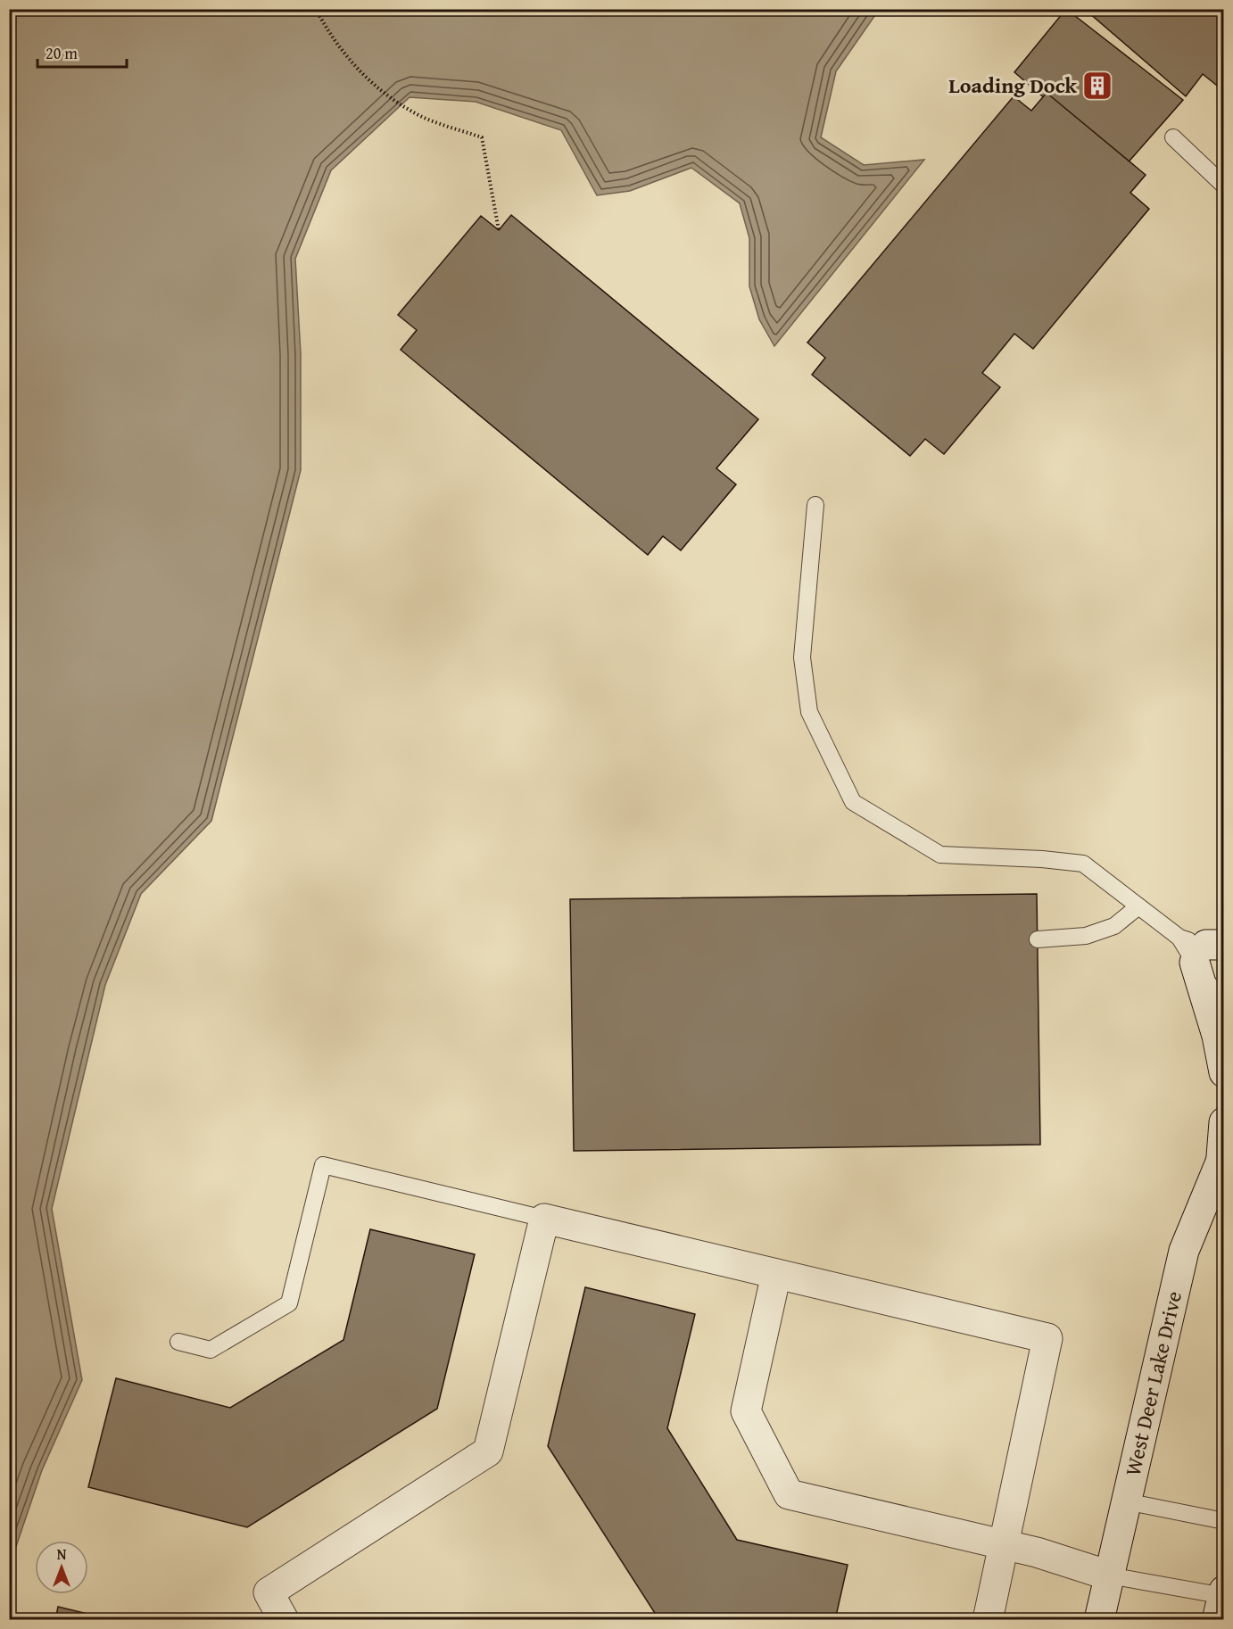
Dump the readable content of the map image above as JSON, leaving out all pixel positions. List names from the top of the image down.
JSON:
{
  "streets": {
    "street": ["West Deer Lake Drive"]
  },
  "places": {
    "building": ["Loading Dock"]
  },
  "scale_bar": "20 m",
  "north": "top"
}
